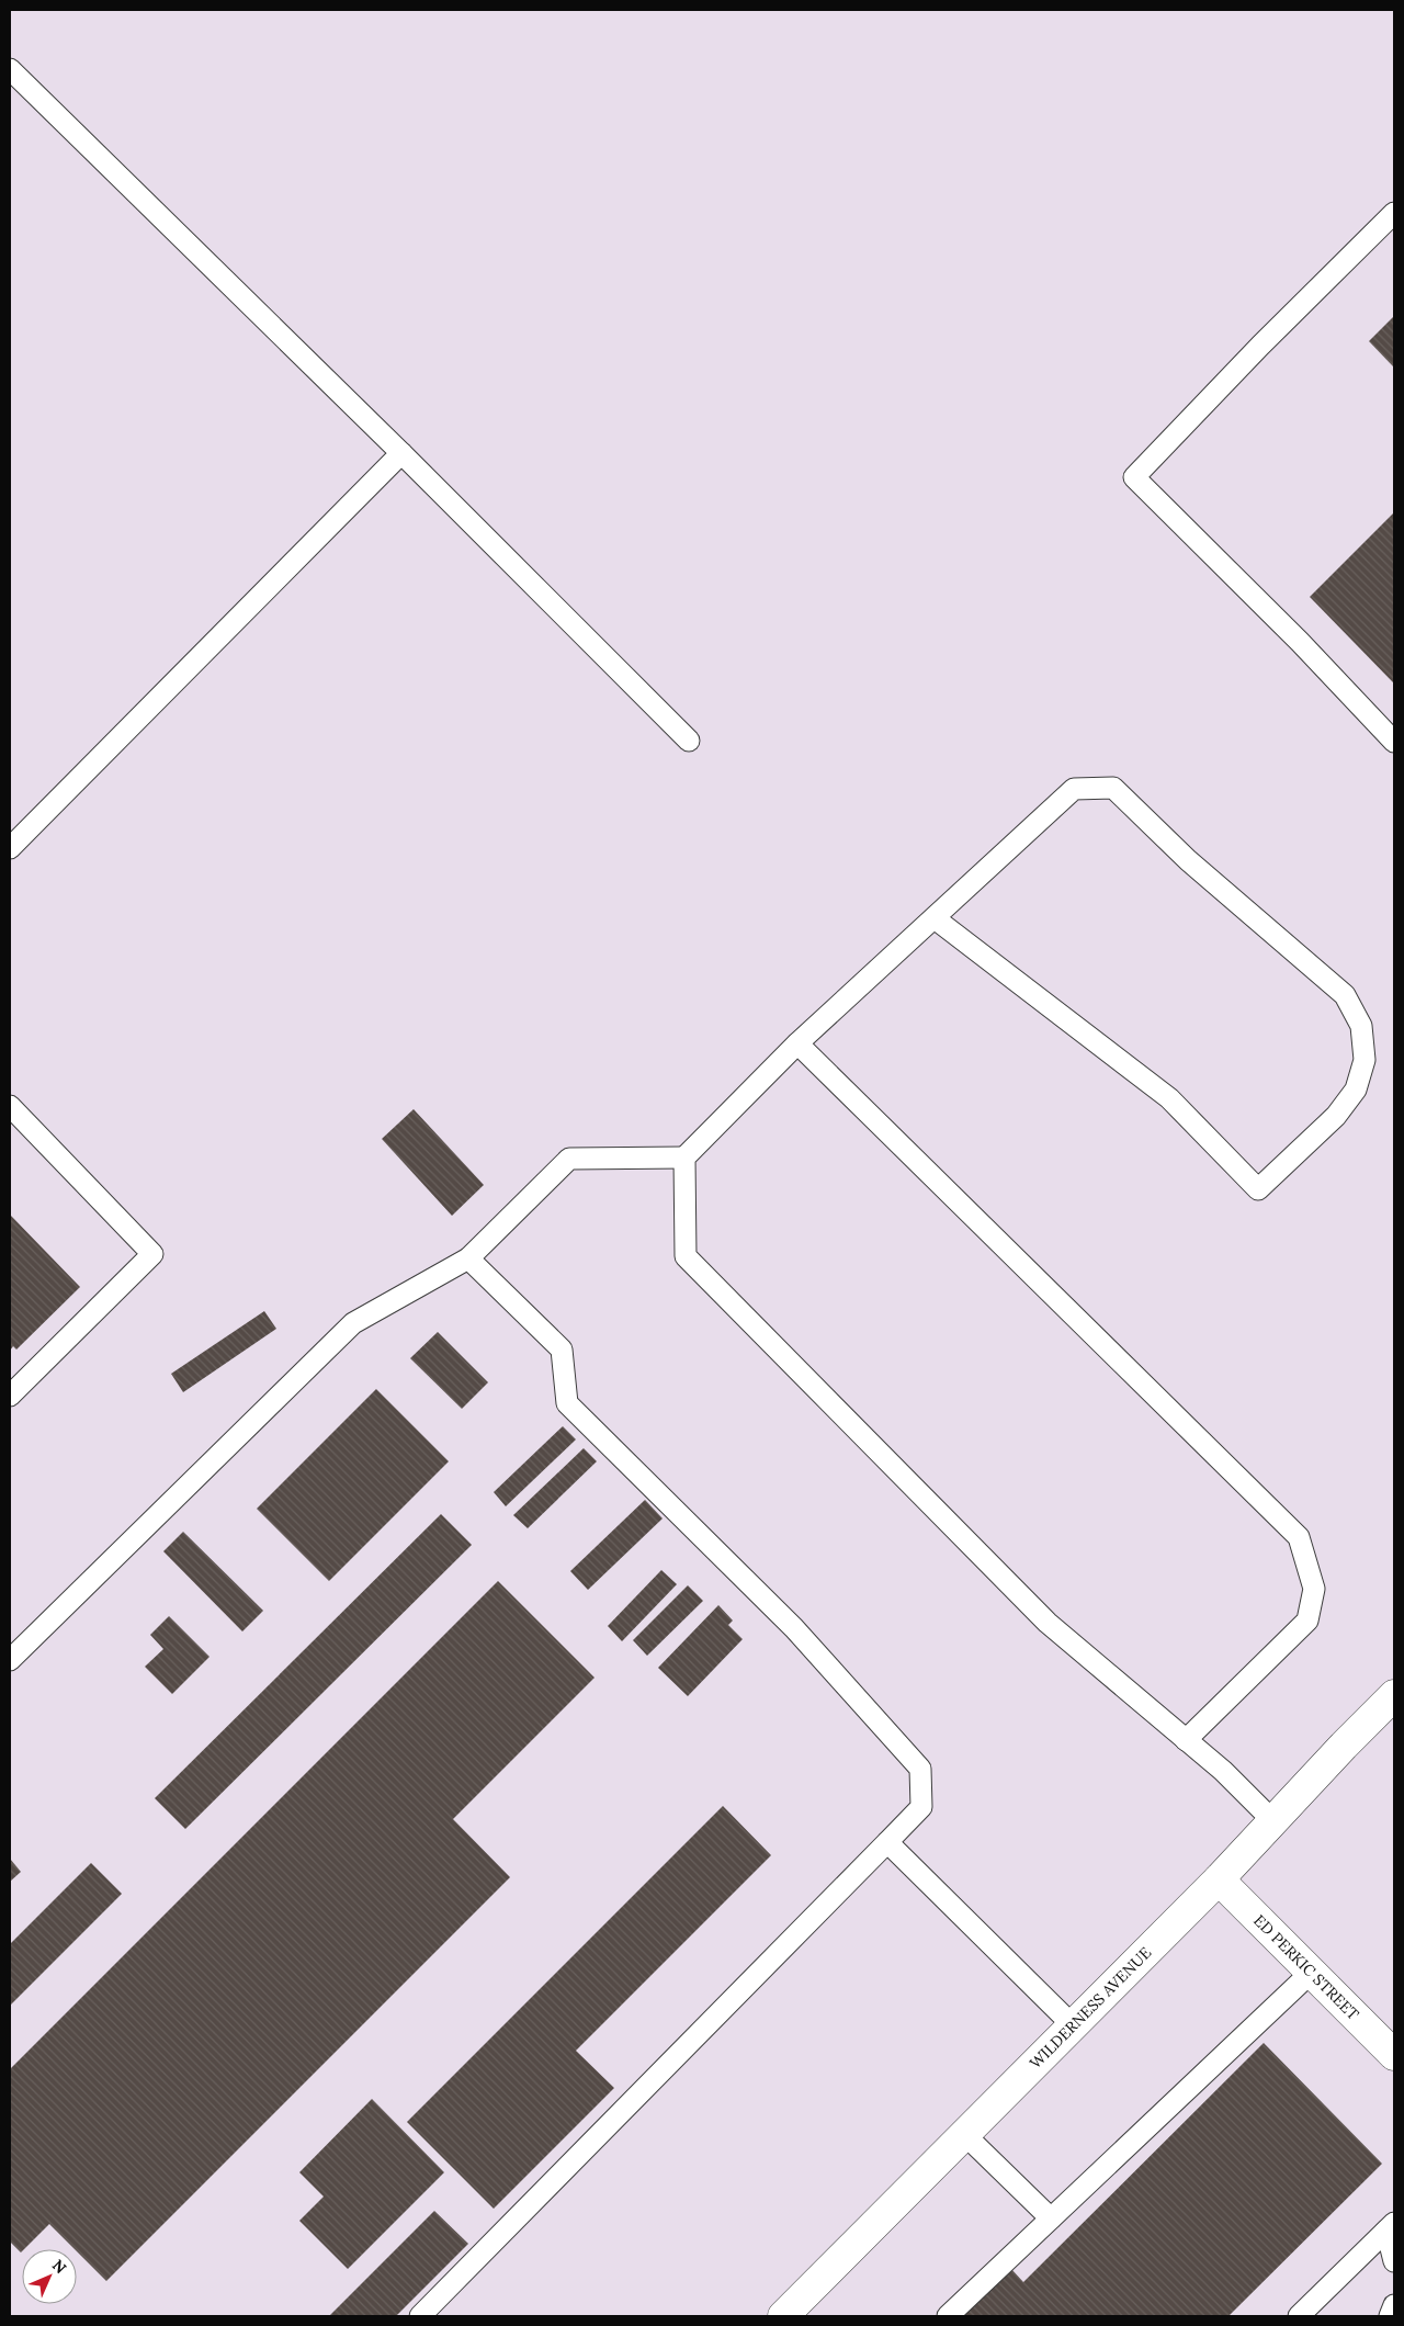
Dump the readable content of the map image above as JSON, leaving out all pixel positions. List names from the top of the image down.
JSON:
{
  "streets": {
    "street": ["ED PERKIC STREET", "WILDERNESS AVENUE"]
  },
  "crossings": [
    ["ED PERKIC STREET", "WILDERNESS AVENUE"]
  ],
  "north": "top right"
}
